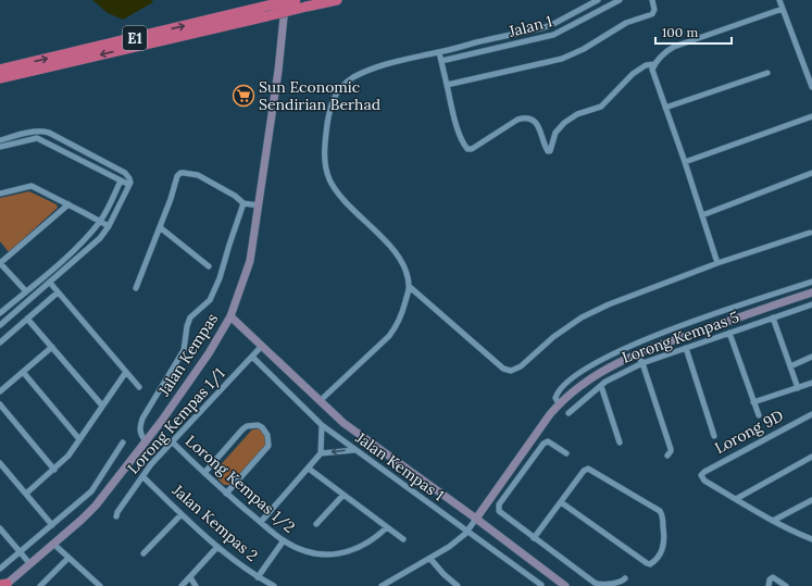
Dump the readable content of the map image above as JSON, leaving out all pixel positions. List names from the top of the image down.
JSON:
{
  "streets": {
    "highway": ["E1"],
    "street": [
      "Jalan 1",
      "Lorong Kempas 5",
      "Jalan Kempas",
      "Lorong Kempas 1/1",
      "Lorong 9D",
      "Jalan Kempas 1",
      "Lorong Kempas 1/2",
      "Jalan Kempas 2"
    ]
  },
  "crossings": [
    ["Lorong Kempas 1/1", "Jalan Kempas 1"],
    ["Lorong Kempas 1/1", "Lorong Kempas 1/2"],
    ["Lorong Kempas 1/1", "Jalan Kempas 2"]
  ],
  "places": {
    "supermarket": ["Sun Economic Sendirian Berhad"]
  },
  "scale_bar": "100 m"
}
